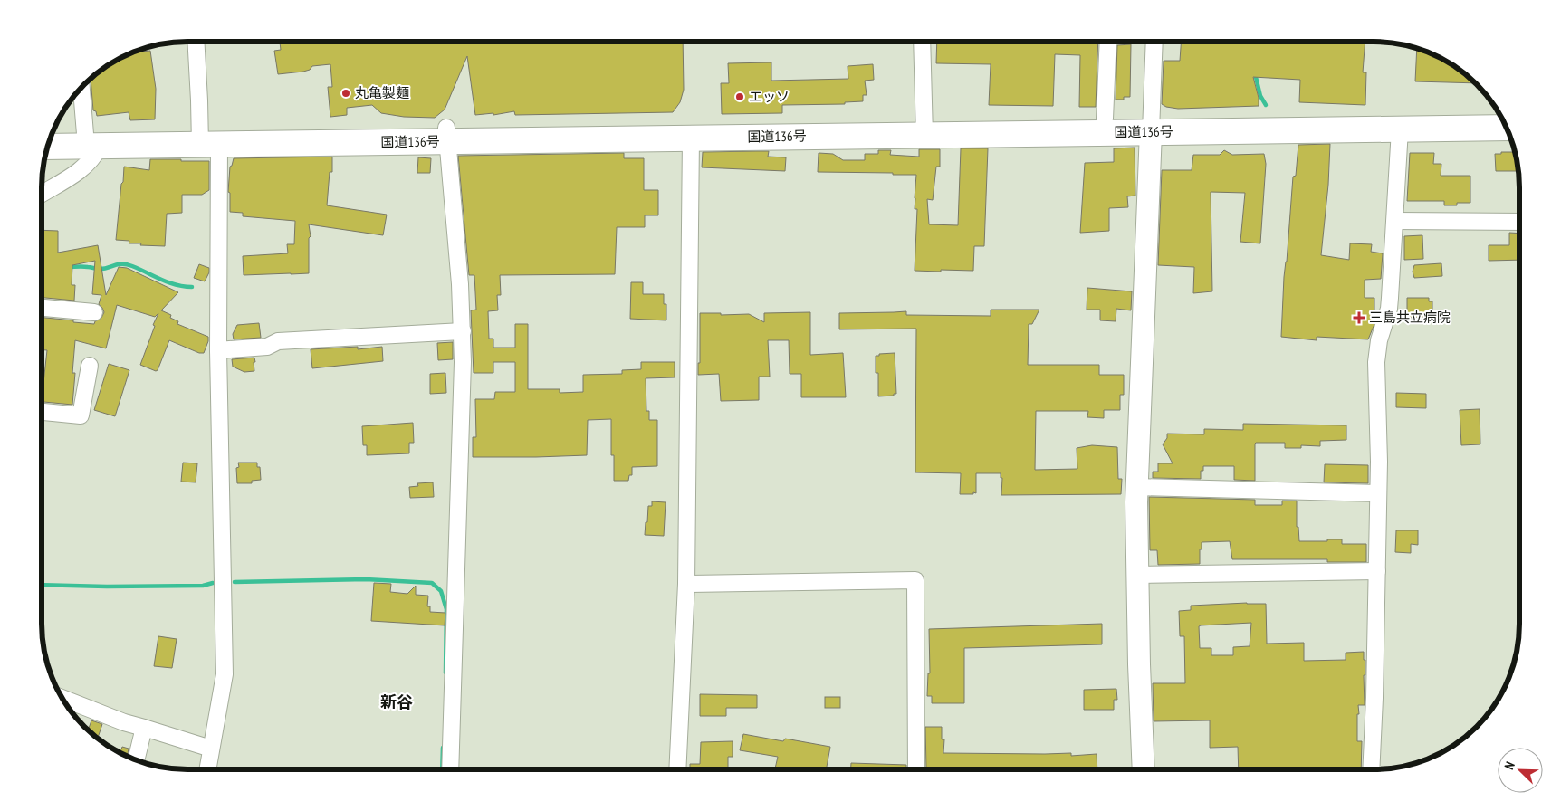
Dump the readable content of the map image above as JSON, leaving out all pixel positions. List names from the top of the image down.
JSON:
{
  "streets": {
    "highway": ["国道136号"]
  },
  "districts": ["新谷"],
  "places": {
    "other": ["丸亀製麺", "エッソ"],
    "health": ["三島共立病院"]
  },
  "north": "top left"
}
